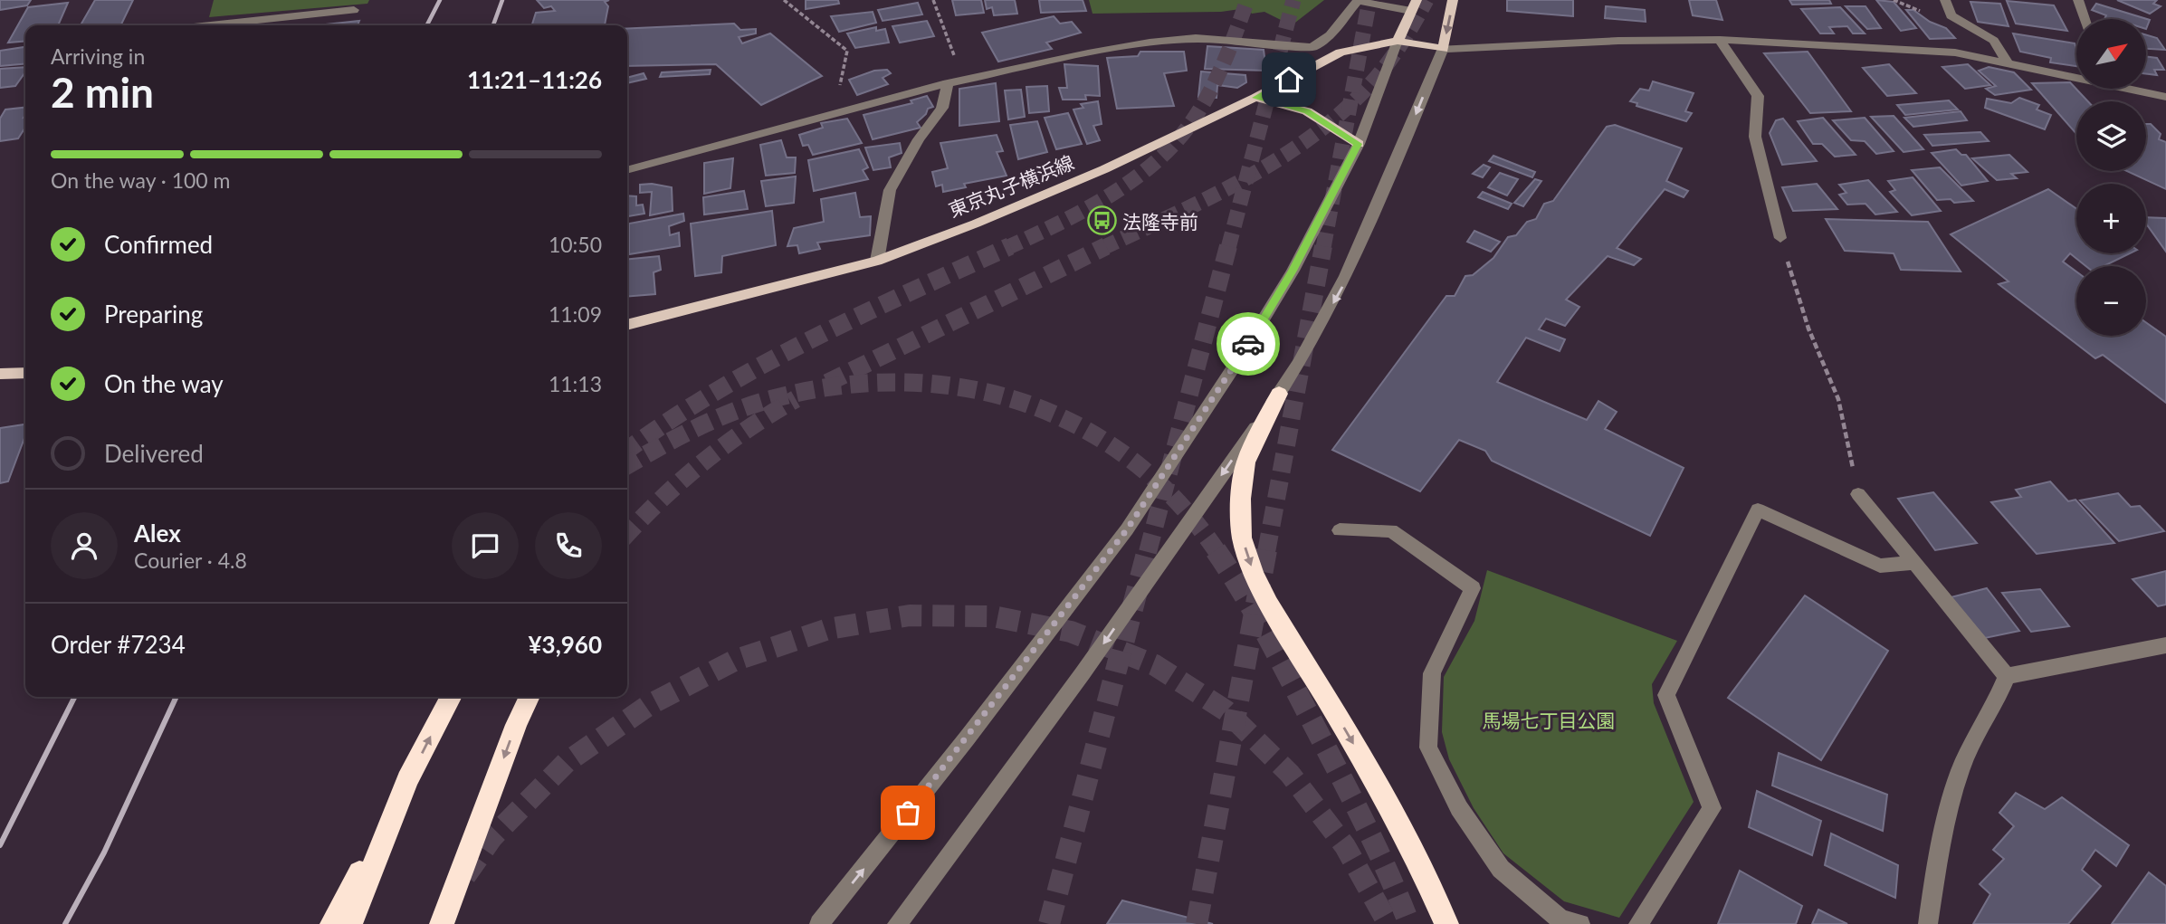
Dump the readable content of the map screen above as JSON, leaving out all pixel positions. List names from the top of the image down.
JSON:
{
  "streets": {
    "main road": ["東京丸子横浜線"]
  },
  "parks": ["馬場七丁目公園"],
  "places": {
    "bus stop": ["法隆寺前"]
  },
  "north": "top right",
  "page": {
    "map_buttons": ["+", "−"],
    "heading": ["2 min", "Arriving in", "11:21–11:26"],
    "panel": [
      "Alex",
      "Courier · 4.8",
      "Order #7234",
      "¥3,960"
    ],
    "bar": "On the way · 100 m",
    "list": [
      ["Confirmed", "10:50"],
      ["Preparing", "11:09"],
      ["On the way", "11:13"],
      "Delivered"
    ]
  }
}
